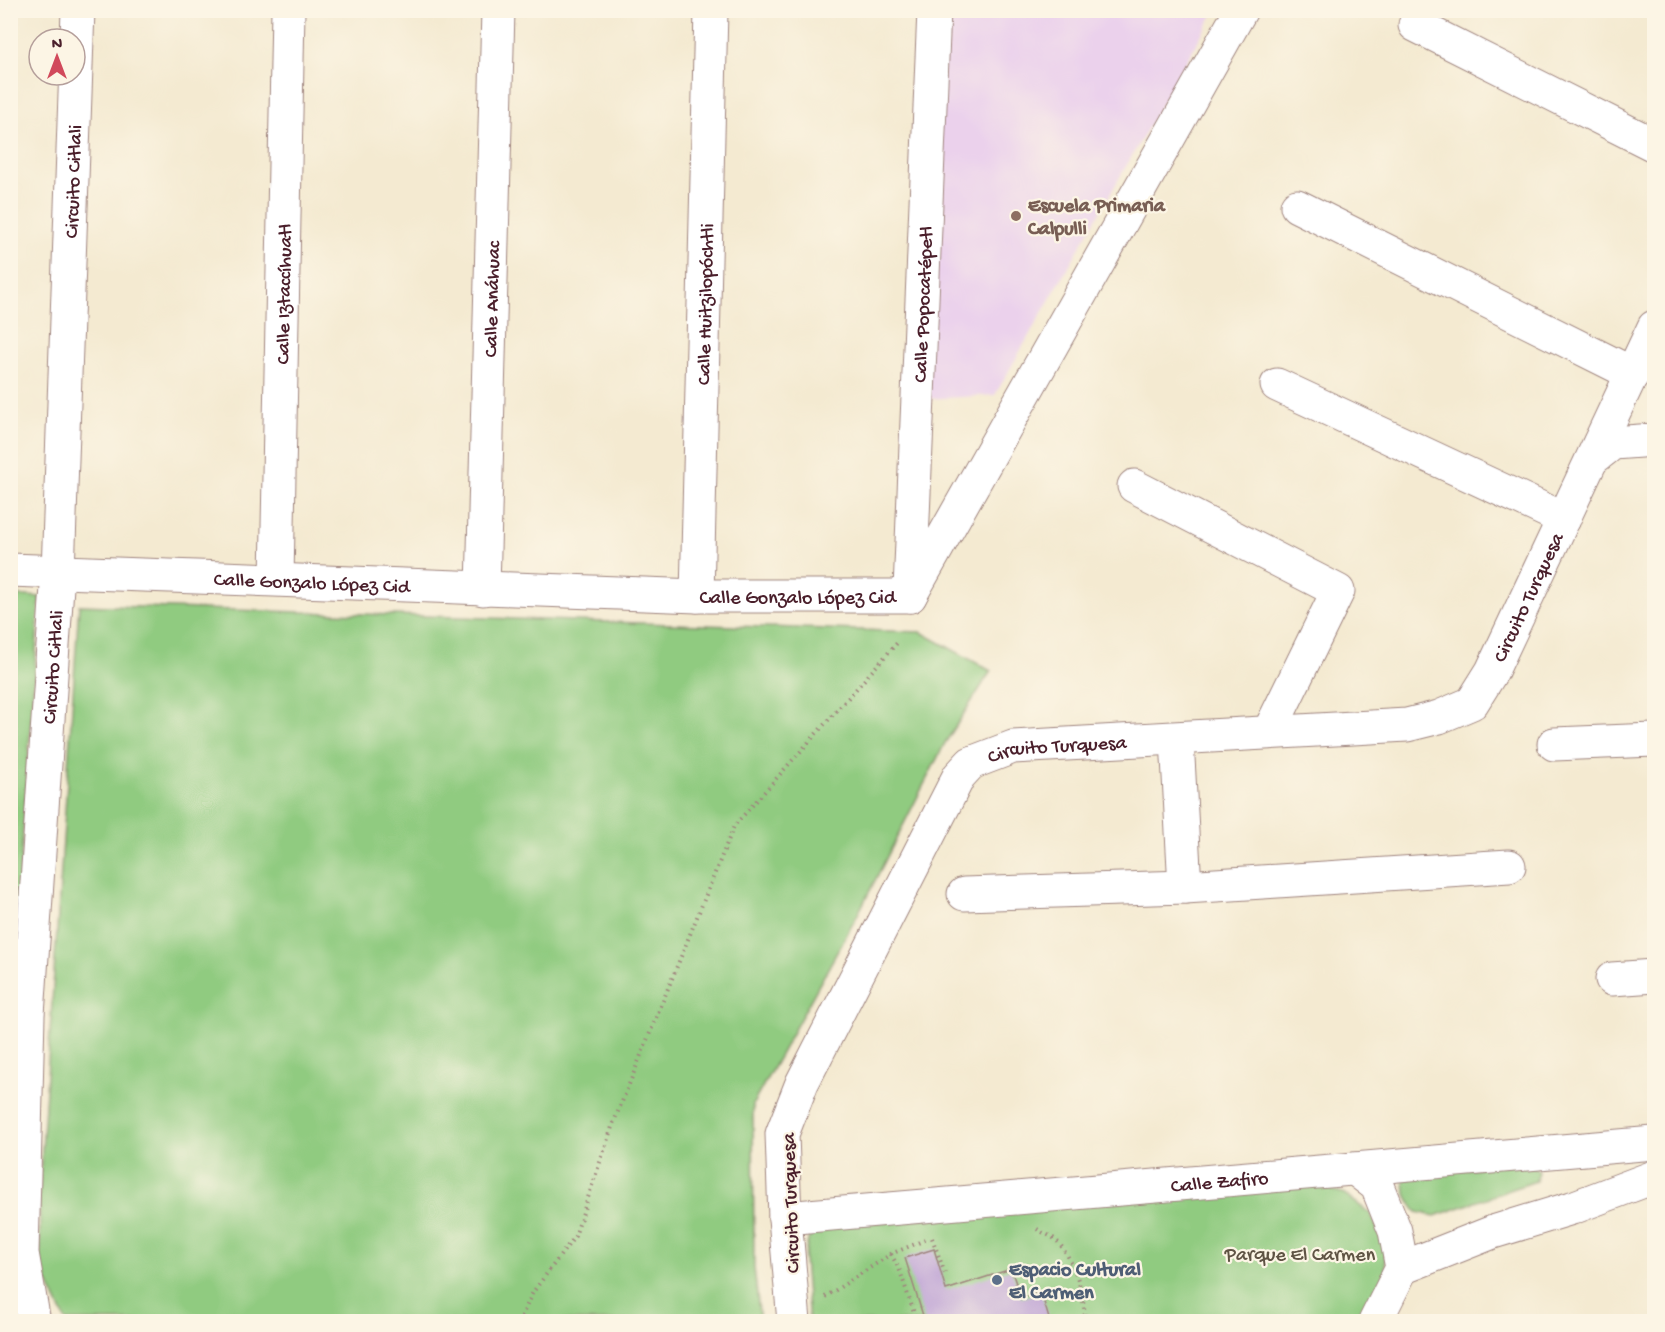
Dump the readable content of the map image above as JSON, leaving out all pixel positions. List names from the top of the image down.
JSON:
{
  "streets": {
    "street": [
      "Circuito Citlali",
      "Calle Iztaccíhuatl",
      "Calle Anáhuac",
      "Calle Huitzilopóchtli",
      "Calle Popocatépetl",
      "Calle Gonzalo López Cid",
      "Circuito Turquesa",
      "Calle Zafiro"
    ]
  },
  "crossings": [
    ["Circuito Citlali", "Calle Gonzalo López Cid"],
    ["Calle Iztaccíhuatl", "Calle Gonzalo López Cid"],
    ["Calle Anáhuac", "Calle Gonzalo López Cid"],
    ["Calle Huitzilopóchtli", "Calle Gonzalo López Cid"],
    ["Calle Popocatépetl", "Calle Gonzalo López Cid"],
    ["Circuito Turquesa", "Calle Zafiro"]
  ],
  "parks": ["Parque El Carmen"],
  "places": ["Escuela Primaria Calpulli", "Espacio Cultural El Carmen"],
  "north": "top"
}
